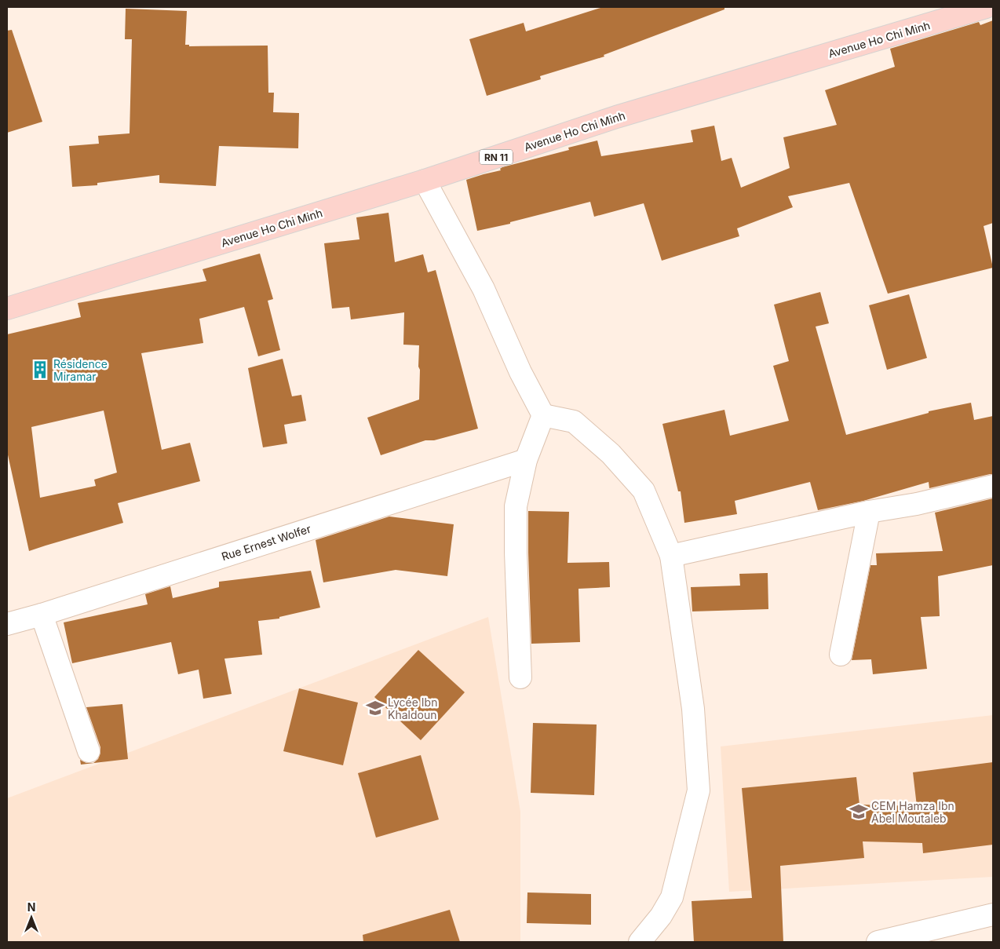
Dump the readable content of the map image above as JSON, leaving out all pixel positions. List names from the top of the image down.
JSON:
{
  "streets": {
    "main road": ["Avenue Ho Chi Minh", "RN 11"],
    "street": ["Rue Ernest Wolfer"]
  },
  "places": {
    "building": ["Résidence Miramar"],
    "school or university": ["Lycée Ibn Khaldoun", "CEM Hamza Ibn Abel Moutaleb"]
  },
  "north": "top"
}
